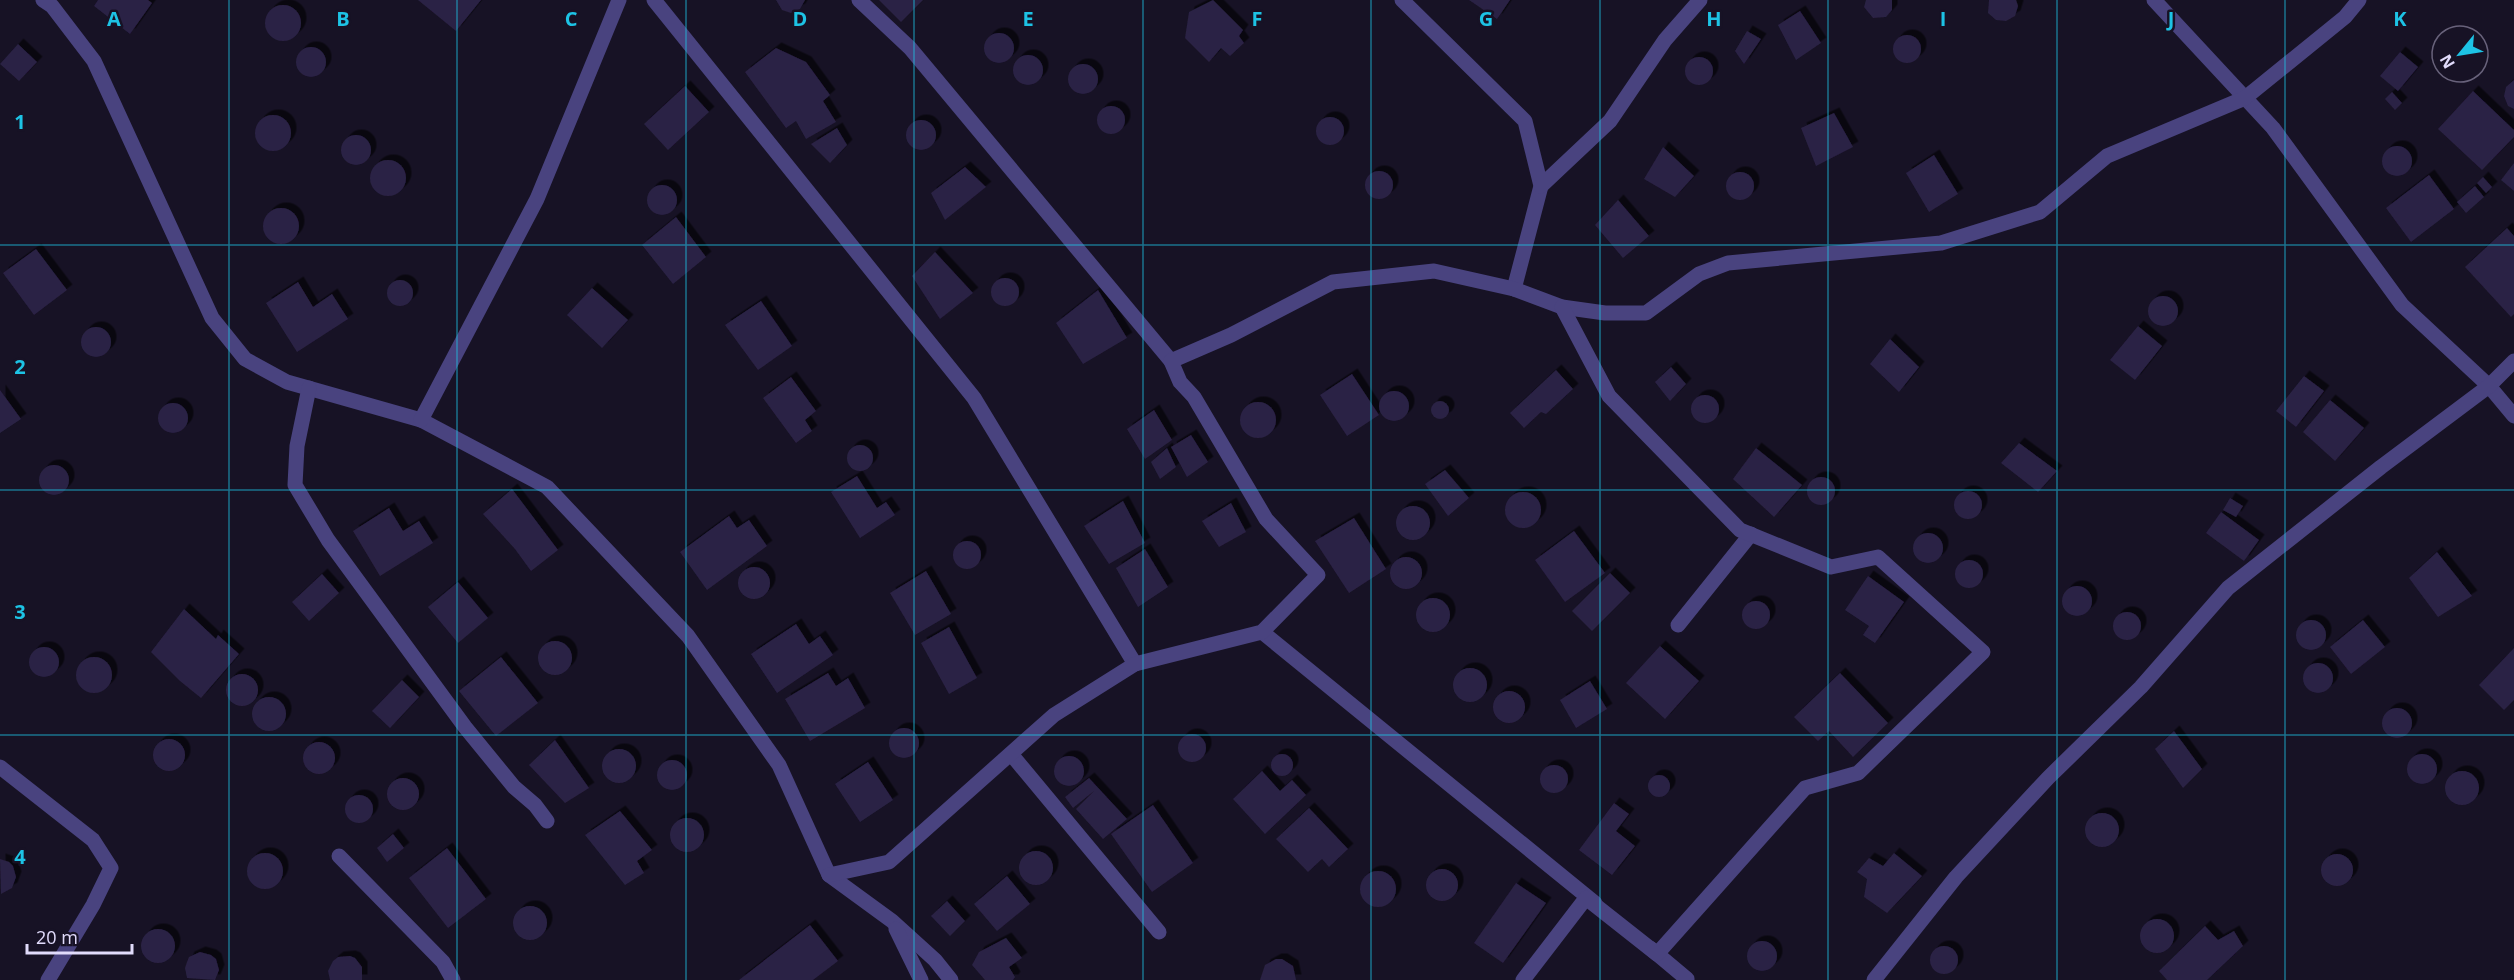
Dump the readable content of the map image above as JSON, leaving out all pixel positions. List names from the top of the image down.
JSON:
{
  "scale_bar": "20 m",
  "north": "bottom left",
  "grid": {
    "columns": [
      "A",
      "B",
      "C",
      "D",
      "E",
      "F",
      "G",
      "H",
      "I",
      "J",
      "K"
    ],
    "rows": [
      "1",
      "2",
      "3",
      "4"
    ]
  }
}
